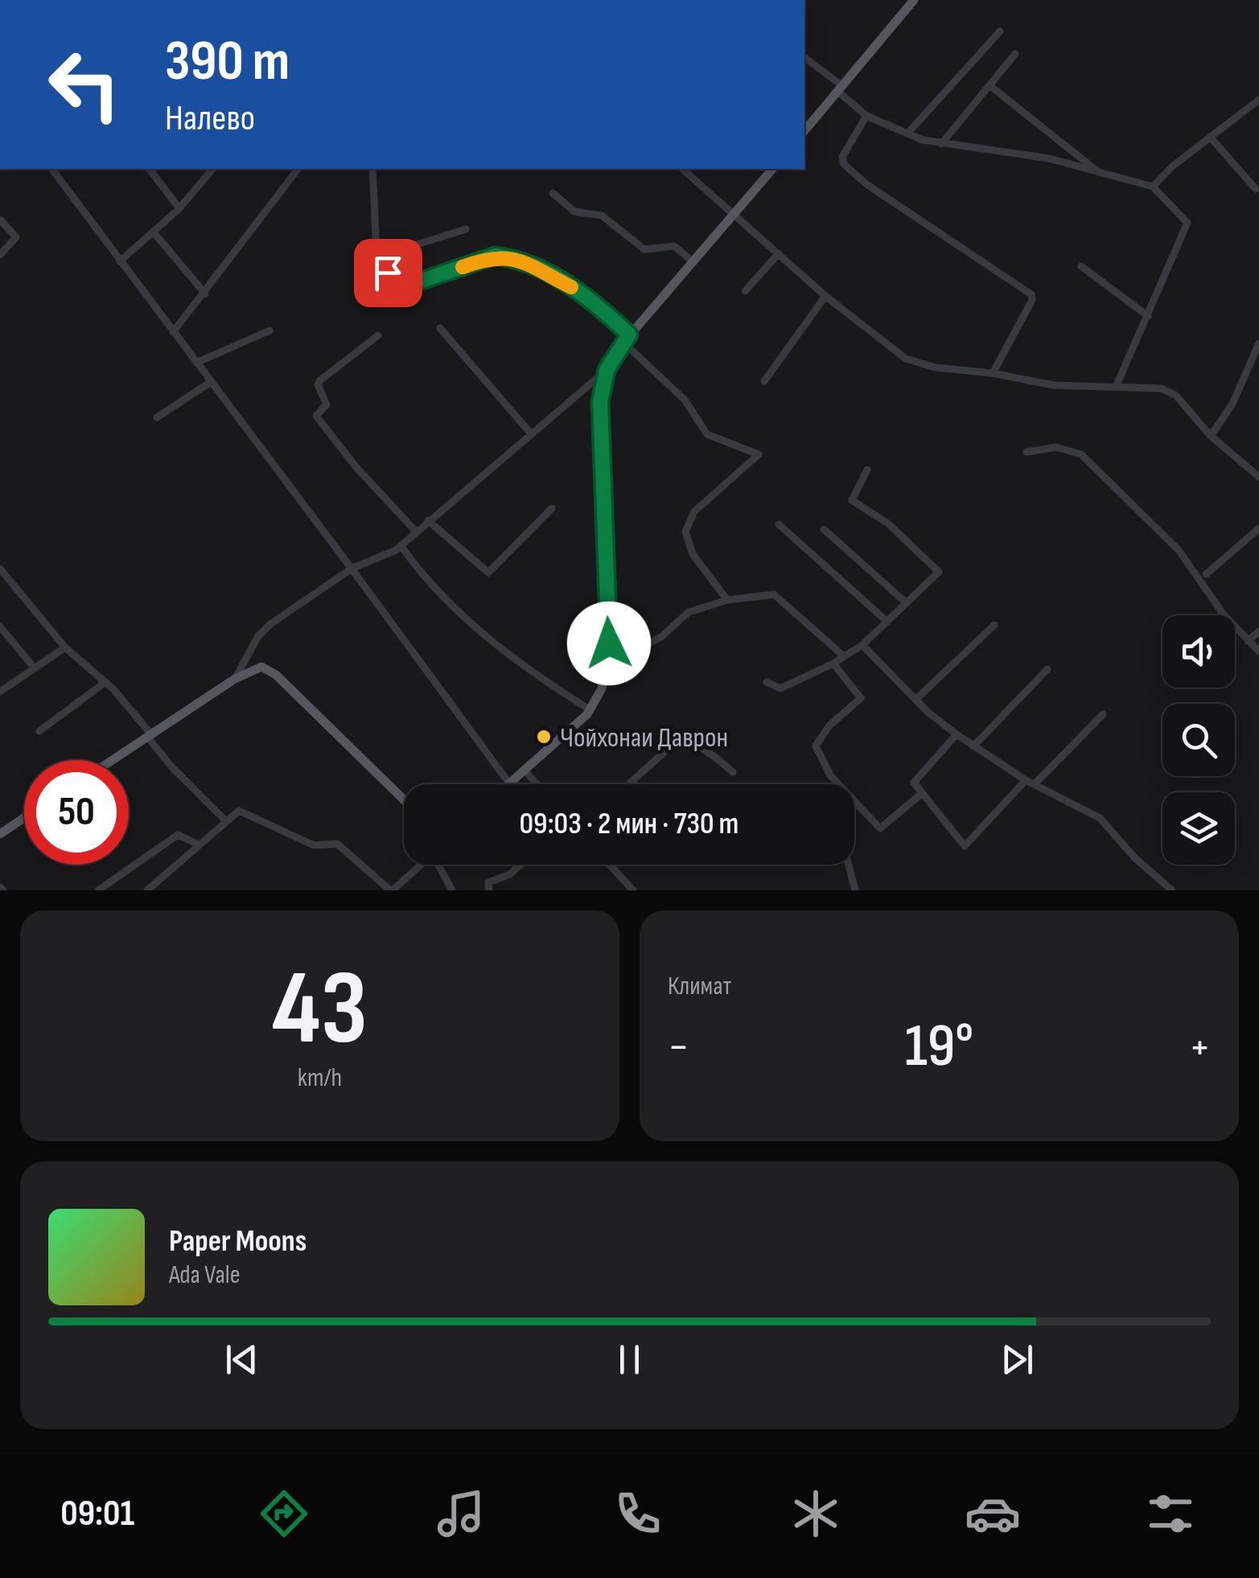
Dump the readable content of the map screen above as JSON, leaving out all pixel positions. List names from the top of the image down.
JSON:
{
  "places": ["Чойхонаи Даврон"],
  "page": {
    "turn": ["390 m", "Налево"],
    "limit": "50",
    "trip": "09:03 · 2 мин · 730 m",
    "tile": [
      ["43", "km/h"],
      "Климат"
    ],
    "heat": ["−", "19°", "+"],
    "song": ["Paper Moons", "Ada Vale"],
    "tabs": "09:01"
  }
}
